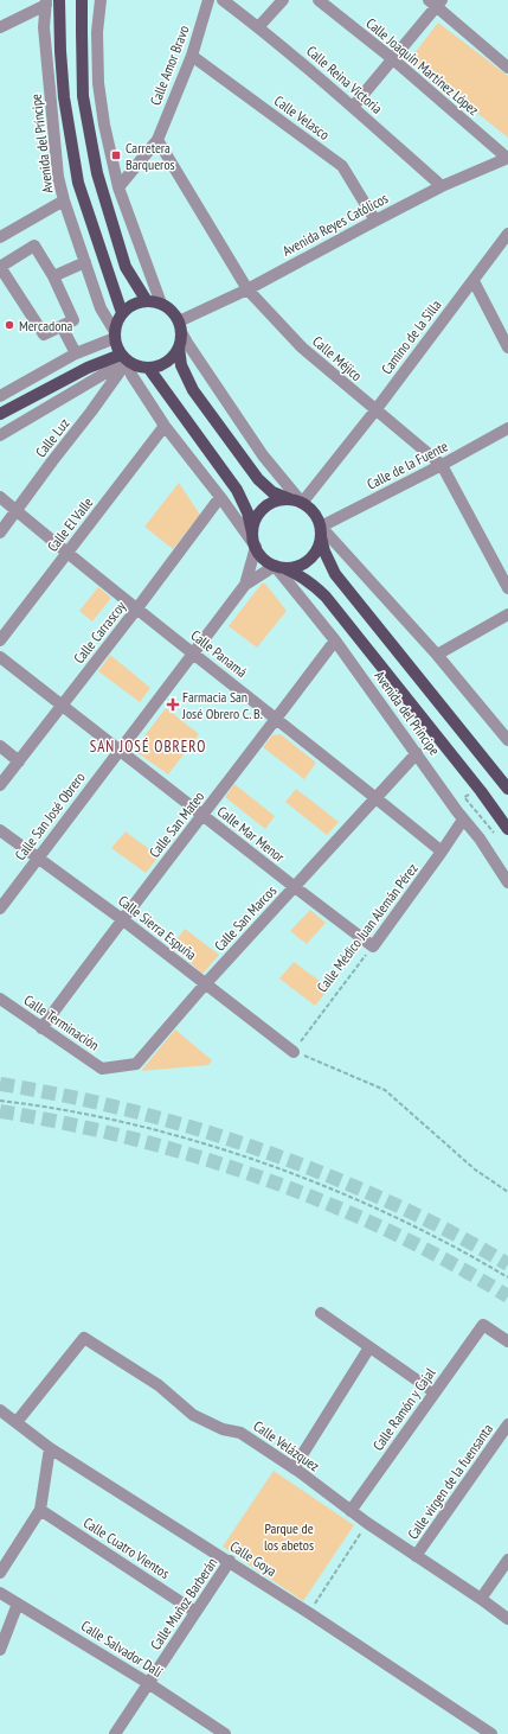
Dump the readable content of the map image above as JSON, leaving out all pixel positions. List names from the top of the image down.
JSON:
{
  "streets": {
    "main road": ["Avenida del Príncipe"],
    "street": [
      "Calle Amor Bravo",
      "Calle Joaquín Martínez López",
      "Calle Reina Victoria",
      "Calle Velasco",
      "Avenida Reyes Católicos",
      "Camino de la Silla",
      "Calle Méjico",
      "Calle Luz",
      "Calle de la Fuente",
      "Calle El Valle",
      "Calle Carrascoy",
      "Calle Panamá",
      "Calle San José Obrero",
      "Calle San Mateo",
      "Calle Mar Menor",
      "Calle San Marcos",
      "Calle Sierra Espuña",
      "Calle Médico Juan Alemán Pérez",
      "Calle Terminación",
      "Calle Ramón y Cajal",
      "Calle Velázquez",
      "Calle virgen de la fuensanta",
      "Calle Cuatro Vientos",
      "Calle Goya",
      "Calle Muñoz Barberán",
      "Calle Salvador Dalí"
    ]
  },
  "crossings": [
    ["Calle Amor Bravo", "Calle Velasco"],
    ["Calle Amor Bravo", "Calle Méjico"],
    ["Calle Joaquín Martínez López", "Avenida Reyes Católicos"],
    ["Calle Reina Victoria", "Avenida Reyes Católicos"],
    ["Calle Velasco", "Avenida Reyes Católicos"],
    ["Avenida del Príncipe", "Avenida Reyes Católicos"],
    ["Avenida del Príncipe", "Camino de la Silla"],
    ["Avenida del Príncipe", "Calle Luz"],
    ["Avenida del Príncipe", "Calle de la Fuente"],
    ["Avenida del Príncipe", "Calle San José Obrero"],
    ["Avenida del Príncipe", "Calle San Mateo"],
    ["Avenida del Príncipe", "Calle San Marcos"],
    ["Avenida del Príncipe", "Calle Médico Juan Alemán Pérez"],
    ["Avenida Reyes Católicos", "Calle Méjico"],
    ["Avenida Reyes Católicos", "Calle Luz"],
    ["Camino de la Silla", "Calle Méjico"],
    ["Camino de la Silla", "Calle de la Fuente"],
    ["Camino de la Silla", "Calle San José Obrero"],
    ["Calle Méjico", "Calle de la Fuente"],
    ["Calle Luz", "Calle Panamá"],
    ["Calle de la Fuente", "Calle San José Obrero"],
    ["Calle El Valle", "Calle Panamá"],
    ["Calle Carrascoy", "Calle Panamá"],
    ["Calle Carrascoy", "Calle Mar Menor"],
    ["Calle Panamá", "Calle San José Obrero"],
    ["Calle Panamá", "Calle San Mateo"],
    ["Calle Panamá", "Calle San Marcos"],
    ["Calle Panamá", "Calle Médico Juan Alemán Pérez"],
    ["Calle San José Obrero", "Calle Mar Menor"],
    ["Calle San José Obrero", "Calle Sierra Espuña"],
    ["Calle San Mateo", "Calle Mar Menor"],
    ["Calle San Mateo", "Calle Sierra Espuña"],
    ["Calle San Mateo", "Calle Terminación"],
    ["Calle Mar Menor", "Calle San Marcos"],
    ["Calle Mar Menor", "Calle Médico Juan Alemán Pérez"],
    ["Calle San Marcos", "Calle Sierra Espuña"],
    ["Calle San Marcos", "Calle Terminación"],
    ["Calle Sierra Espuña", "Calle Médico Juan Alemán Pérez"],
    ["Calle Ramón y Cajal", "Calle Velázquez"],
    ["Calle Velázquez", "Calle virgen de la fuensanta"],
    ["Calle Velázquez", "Calle Goya"],
    ["Calle Cuatro Vientos", "Calle Muñoz Barberán"],
    ["Calle Goya", "Calle Muñoz Barberán"],
    ["Calle Muñoz Barberán", "Calle Salvador Dalí"]
  ],
  "districts": ["SAN JOSÉ OBRERO"],
  "parks": ["Parque de los abetos"],
  "places": {
    "transit": ["Carretera Barqueros"],
    "other": ["Mercadona"],
    "health": ["Farmacia San José Obrero C. B."]
  }
}
